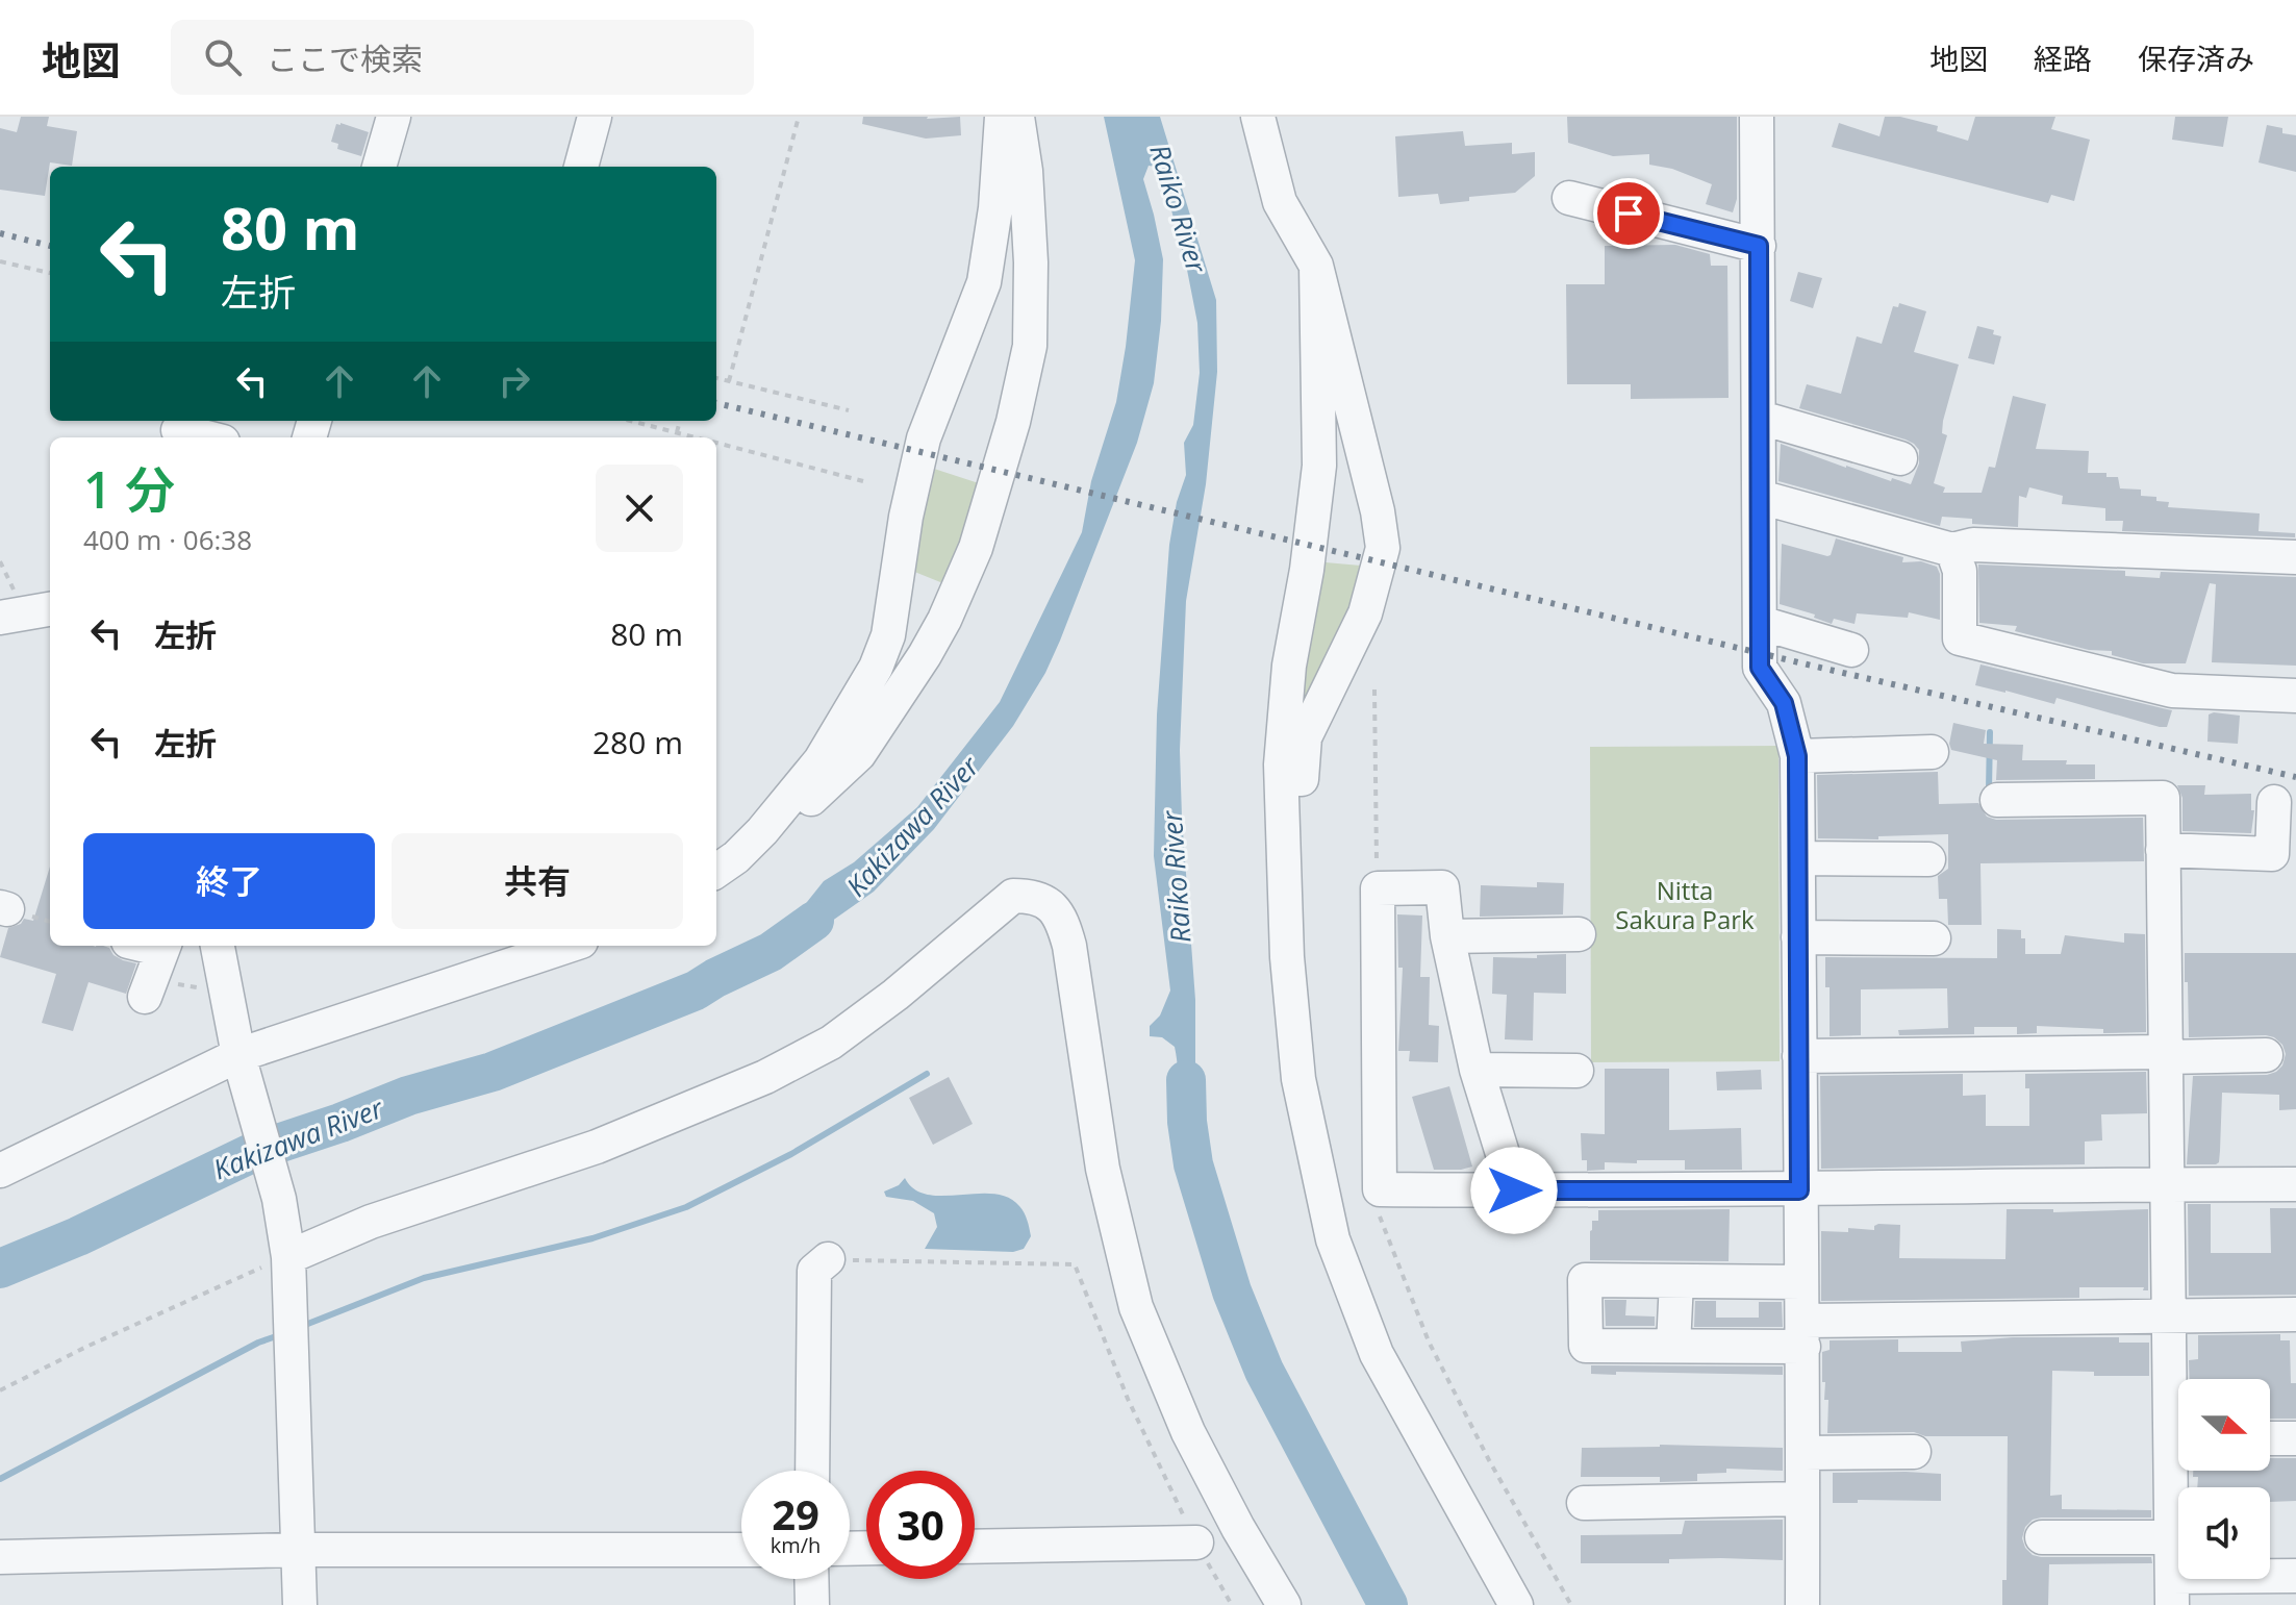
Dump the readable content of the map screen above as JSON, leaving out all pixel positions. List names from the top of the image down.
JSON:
{
  "water": ["Raiko River", "Kakizawa River"],
  "parks": ["Nitta Sakura Park"],
  "north": "right",
  "page": {
    "header": "地図",
    "search": "ここで検索",
    "nav": ["地図", "経路", "保存済み"],
    "turn": ["80 m", "左折"],
    "heading": ["1 分", "400 m · 06:38"],
    "list": [
      {
        "name": "左折",
        "value": "80 m"
      },
      {
        "name": "左折",
        "value": "280 m"
      }
    ],
    "buttons": ["終了", "共有"],
    "speed": "29 km/h",
    "limit": "30"
  }
}
